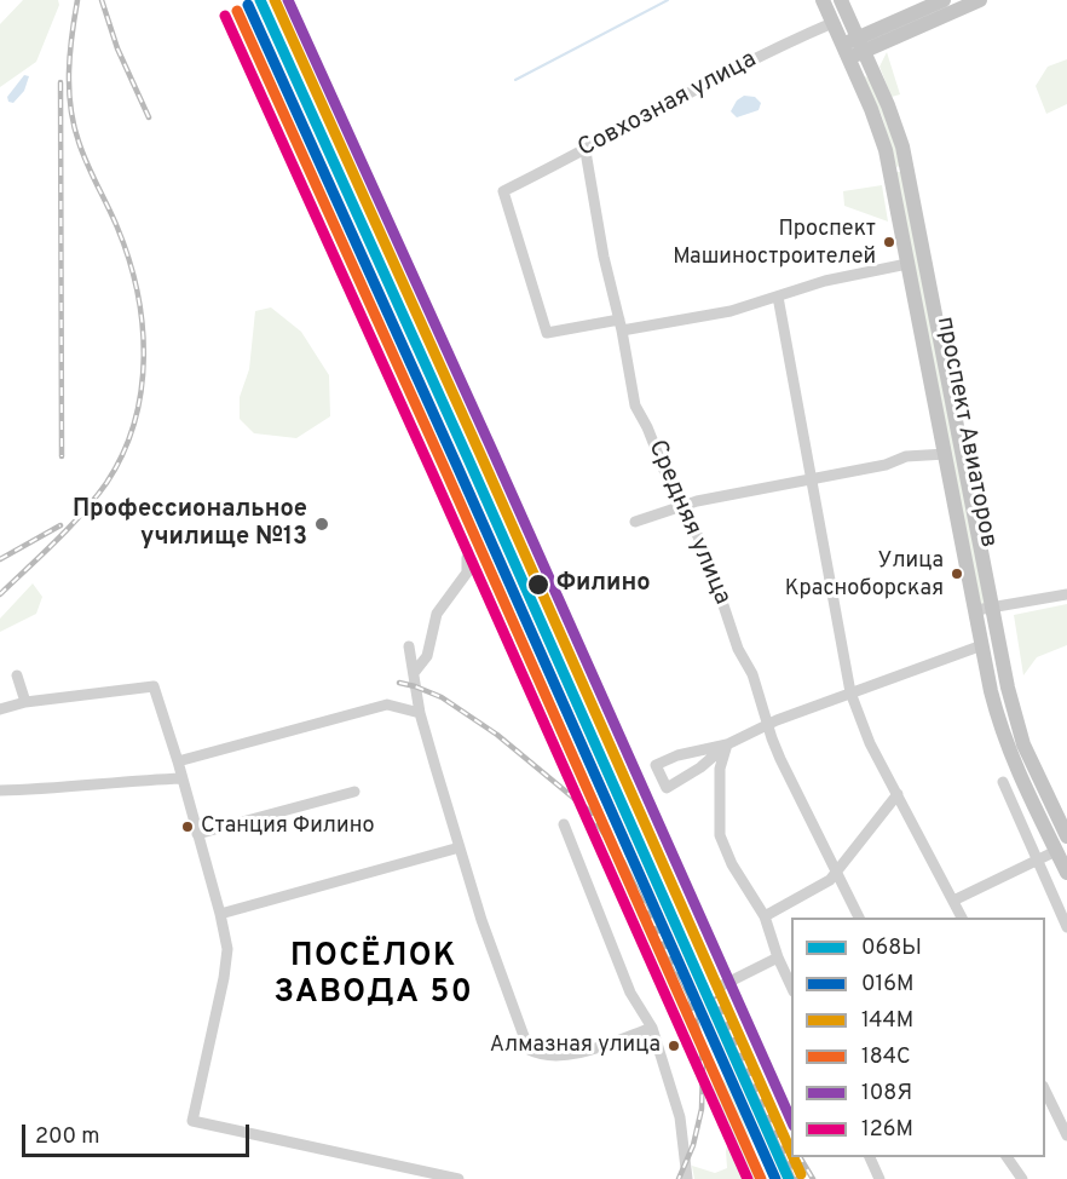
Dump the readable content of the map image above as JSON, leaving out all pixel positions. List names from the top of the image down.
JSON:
{
  "streets": {
    "main road": ["проспект Авиаторов"],
    "street": ["Совхозная улица", "Средняя улица"]
  },
  "crossings": [
    ["Совхозная улица", "проспект Авиаторов"],
    ["Совхозная улица", "Средняя улица"]
  ],
  "districts": ["ПОСЁЛОК ЗАВОДА 50"],
  "places": [
    "Проспект Машиностроителей",
    "Профессиональное училище №13",
    "Улица Красноборская",
    "Филино",
    "Станция Филино",
    "Алмазная улица"
  ],
  "lines": [
    "transit line 068Ы",
    "transit line 144М",
    "transit line 108Я",
    "transit line 016М",
    "transit line 184С",
    "transit line 126М"
  ],
  "legend": [
    "068Ы",
    "016М",
    "144М",
    "184С",
    "108Я",
    "126М"
  ],
  "scale_bar": "200 m"
}
